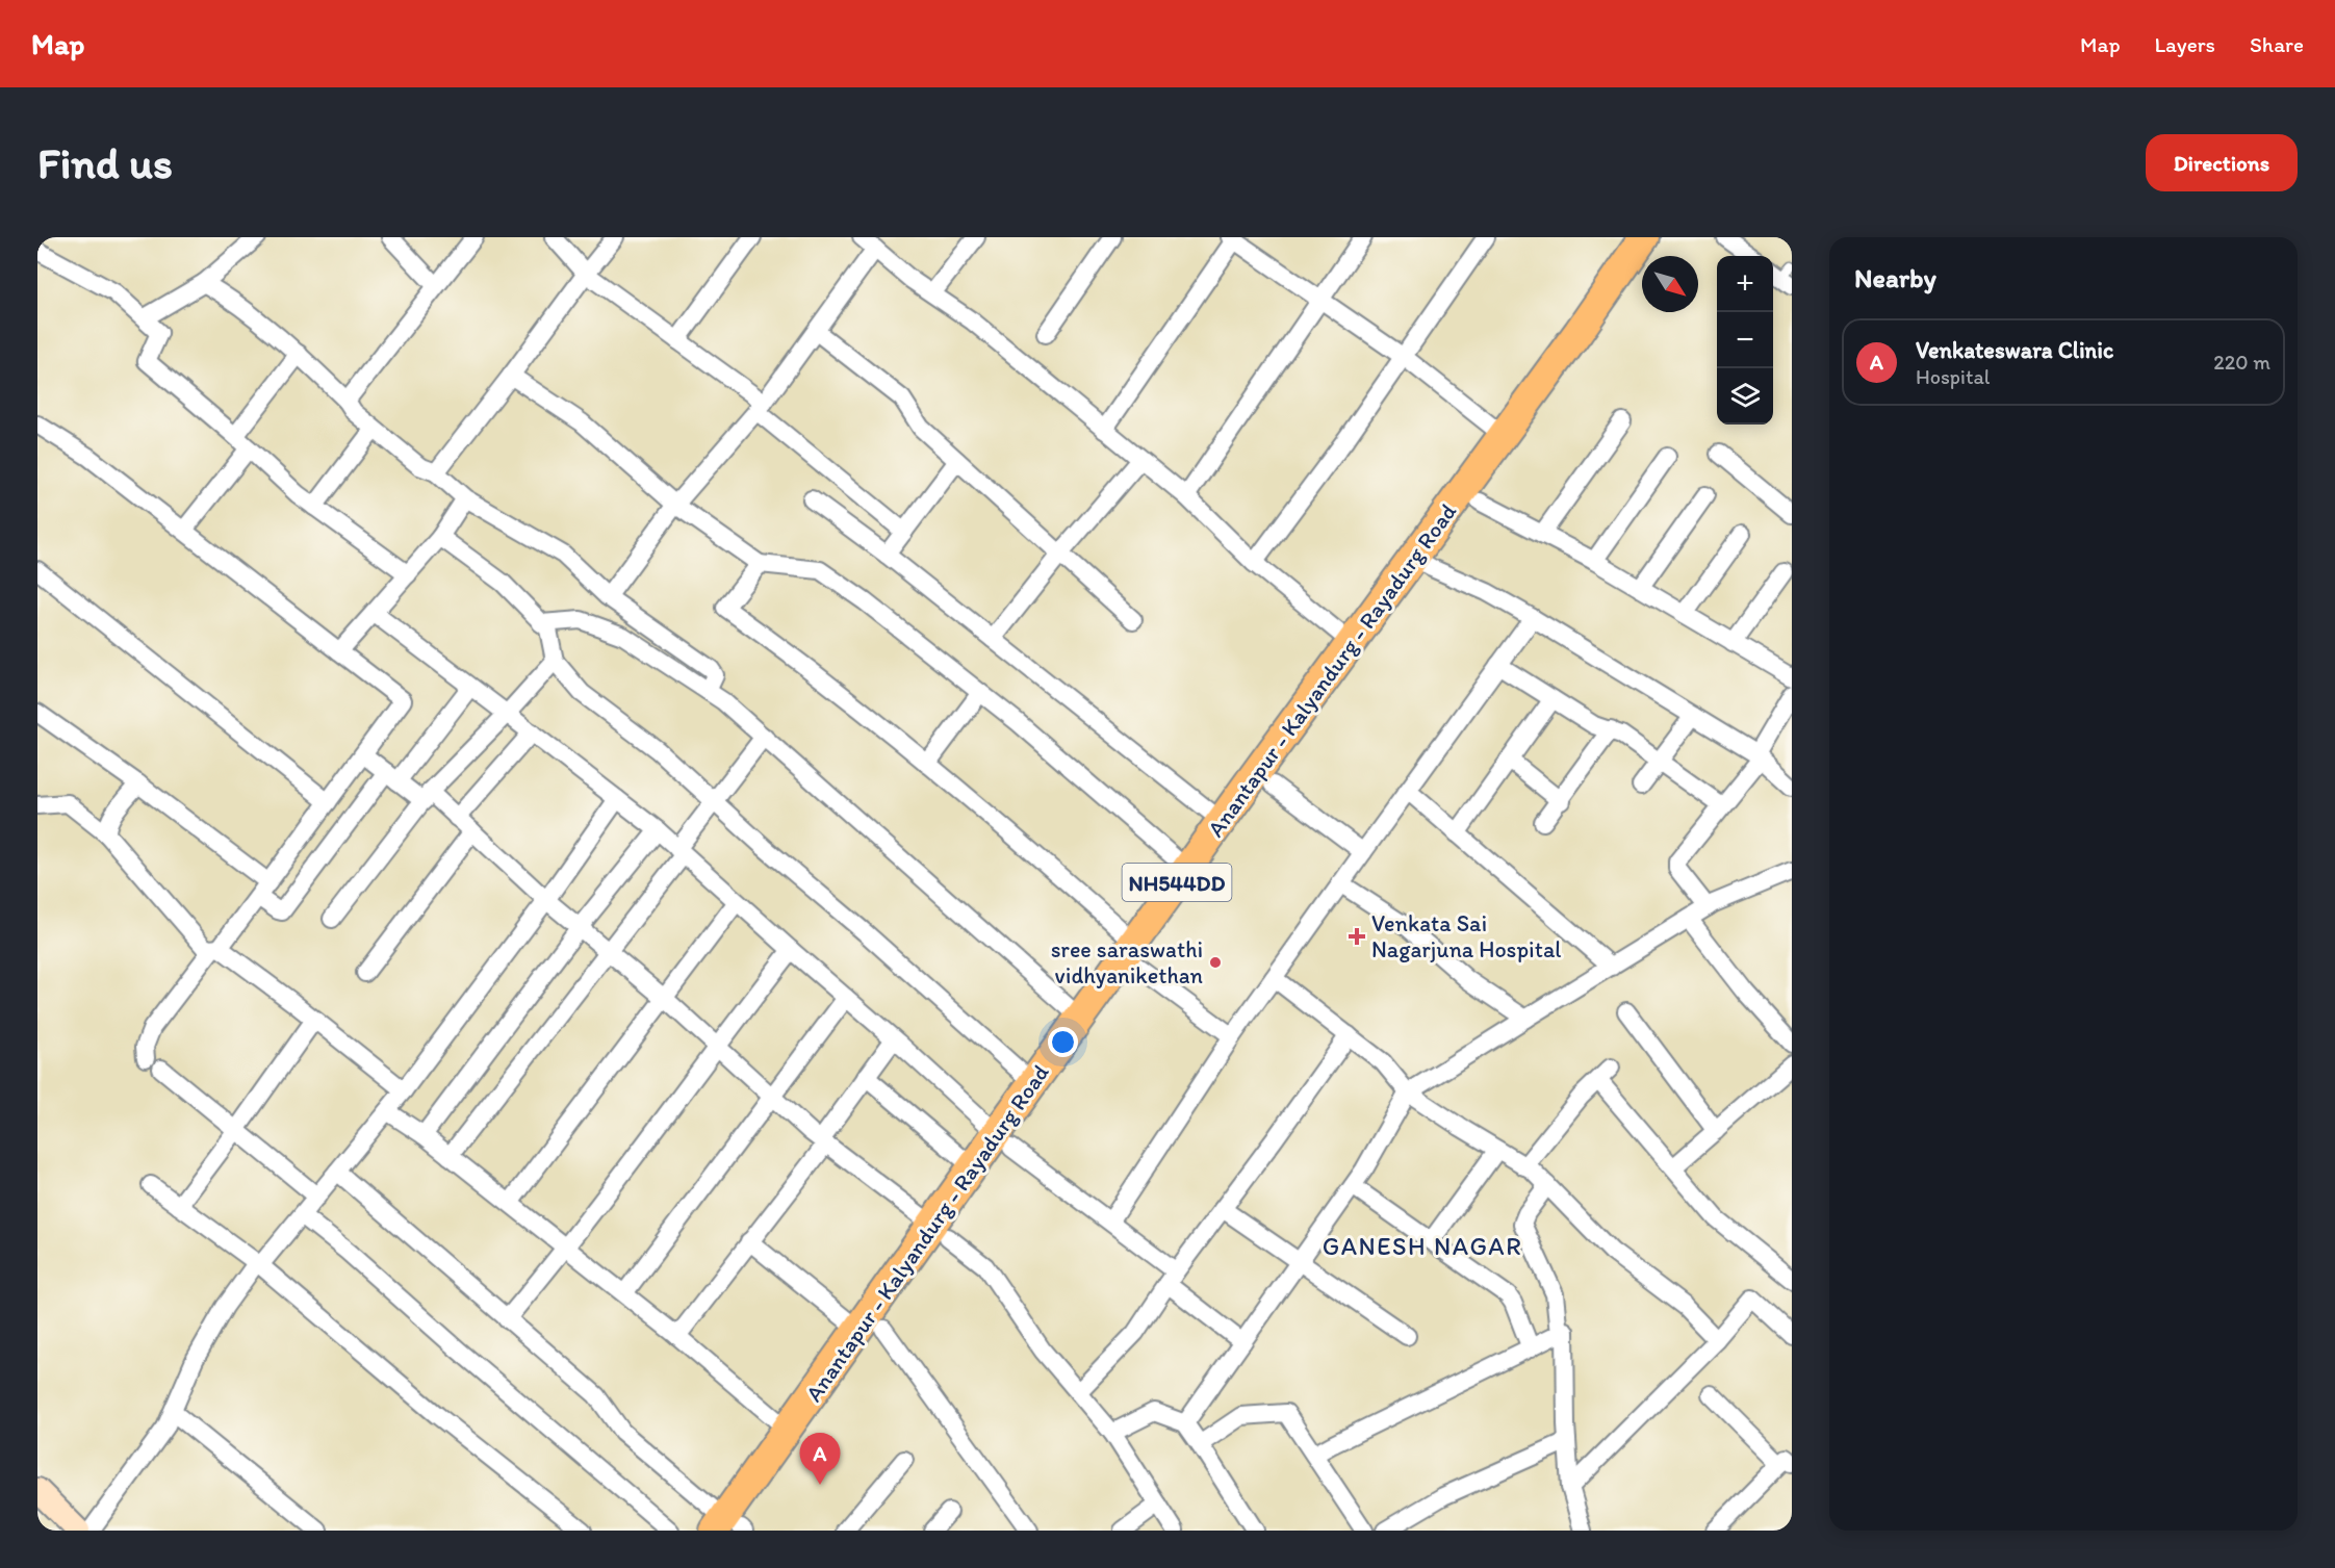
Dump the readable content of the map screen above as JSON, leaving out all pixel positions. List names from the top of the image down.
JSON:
{
  "streets": {
    "highway": ["Anantapur - Kalyandurg - Rayadurg Road", "NH544DD"]
  },
  "districts": ["GANESH NAGAR"],
  "places": {
    "health": ["Venkata Sai Nagarjuna Hospital"],
    "other": ["sree saraswathi vidhyanikethan"]
  },
  "north": "bottom right",
  "page": {
    "header": "Map",
    "nav": ["Map", "Layers", "Share"],
    "buttons": "Directions",
    "title": "Find us",
    "heading": "Nearby",
    "map_buttons": ["+", "−"],
    "list": [
      {
        "mark": "A",
        "name": "Venkateswara Clinic",
        "note": "Hospital",
        "value": "220 m"
      }
    ],
    "pins": "A"
  }
}
